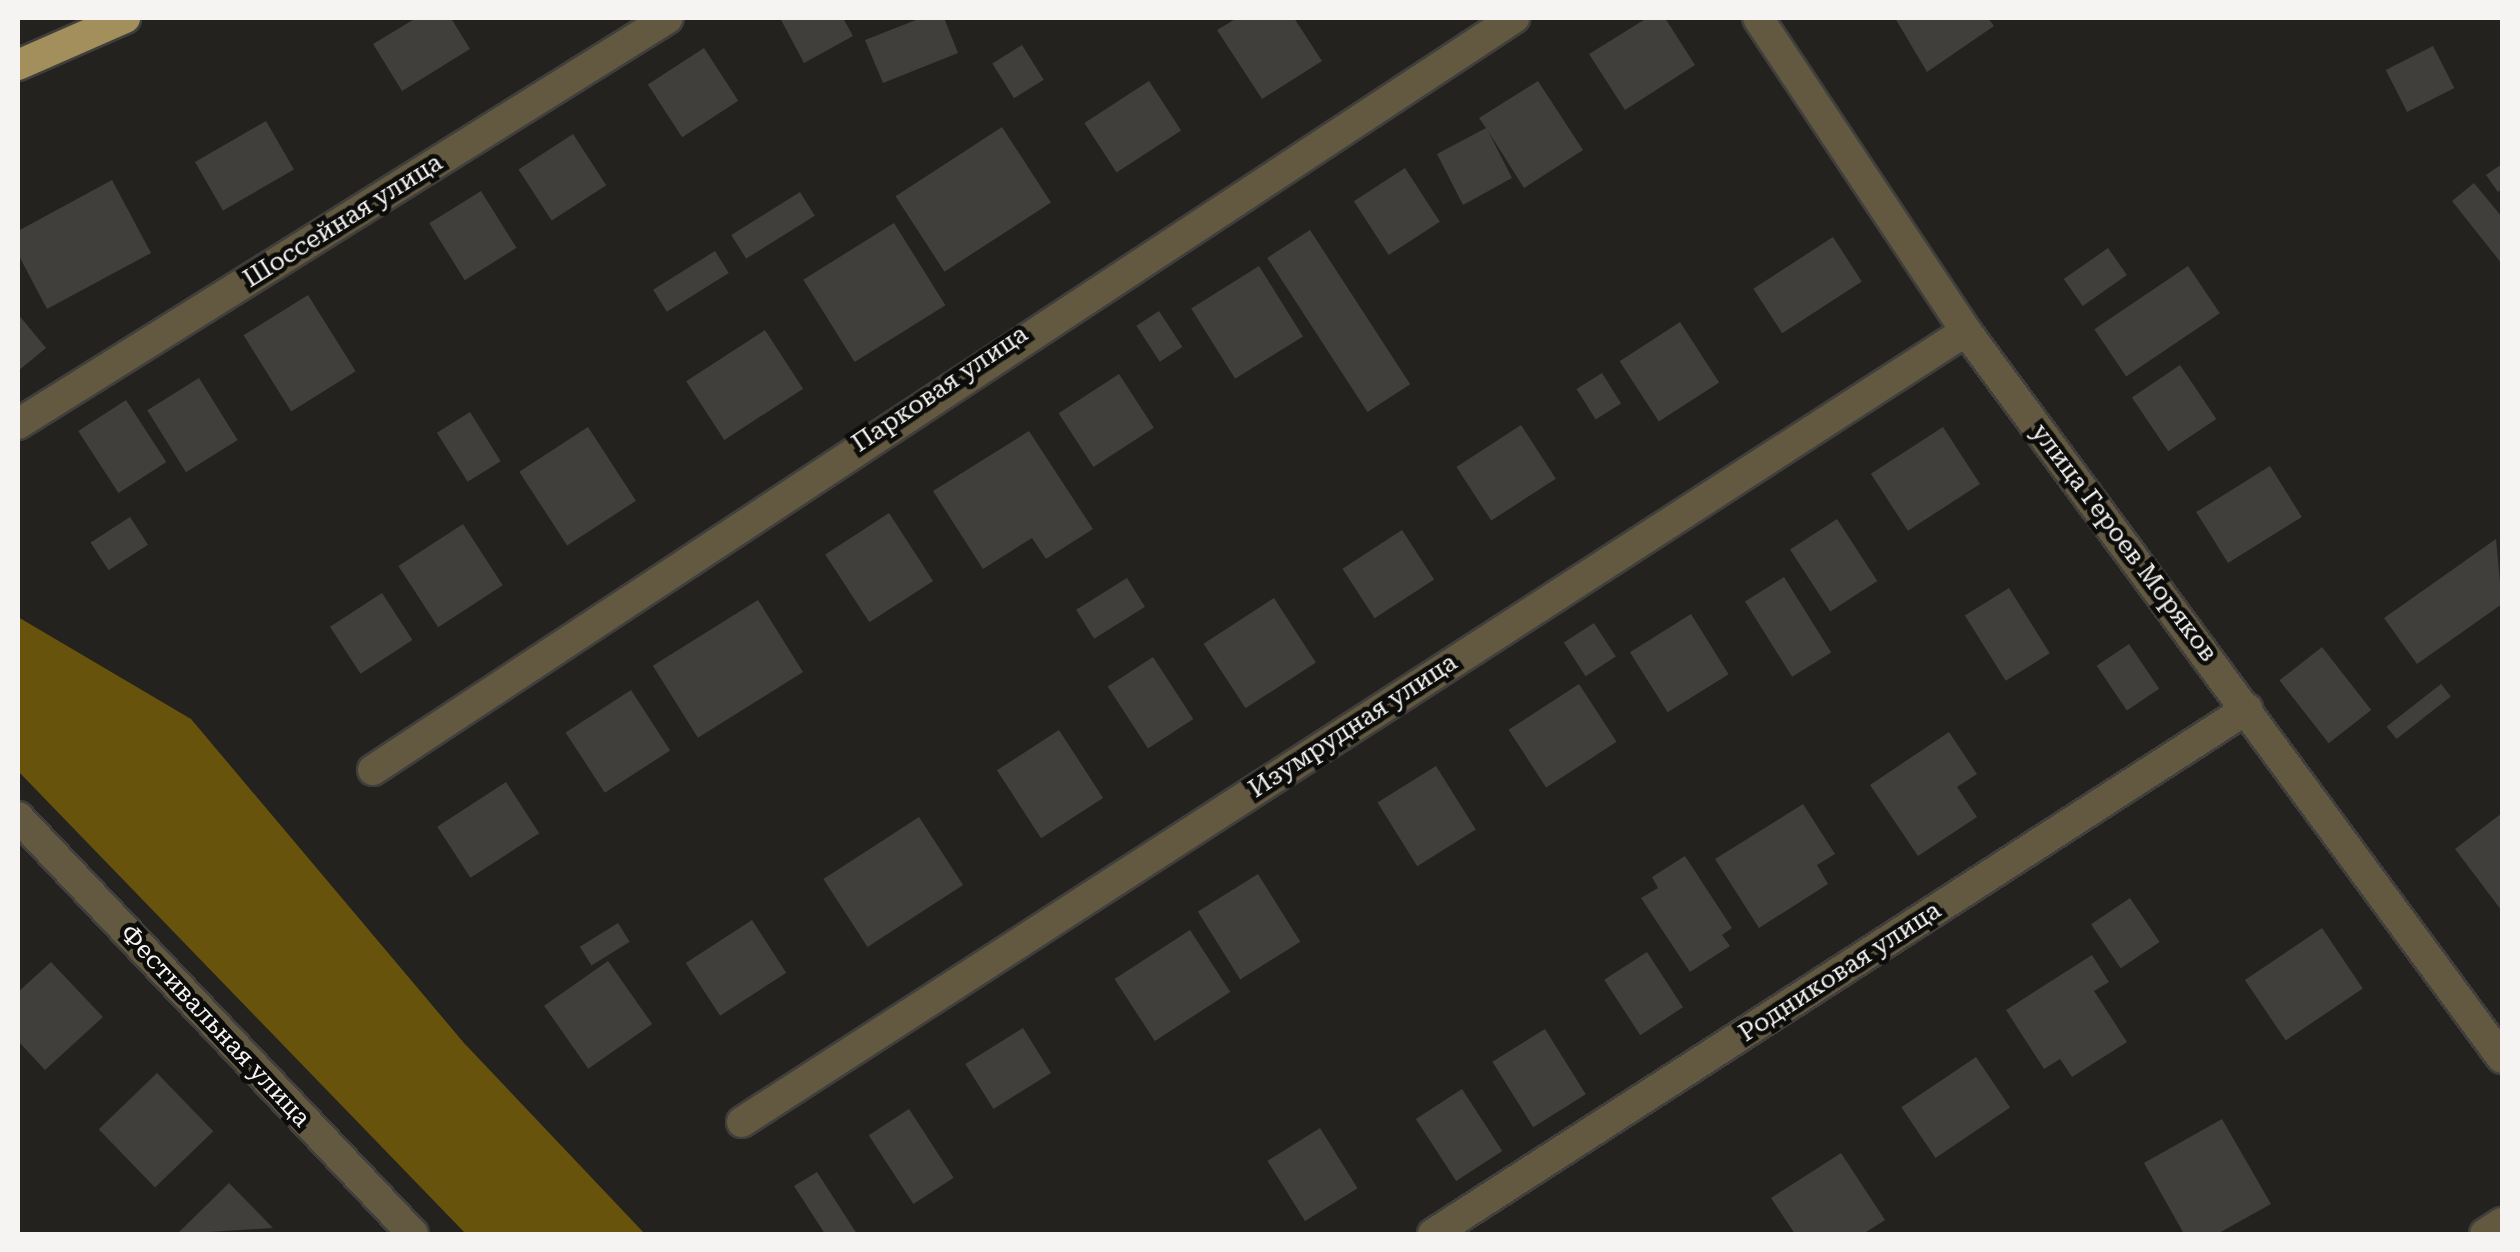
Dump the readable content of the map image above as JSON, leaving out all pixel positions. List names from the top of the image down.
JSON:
{
  "streets": {
    "street": [
      "Шоссейная улица",
      "Парковая улица",
      "улица Героев Моряков",
      "Изумрудная улица",
      "Родниковая улица",
      "Фестивальная улица"
    ]
  },
  "crossings": [
    ["улица Героев Моряков", "Изумрудная улица"],
    ["улица Героев Моряков", "Родниковая улица"]
  ]
}
